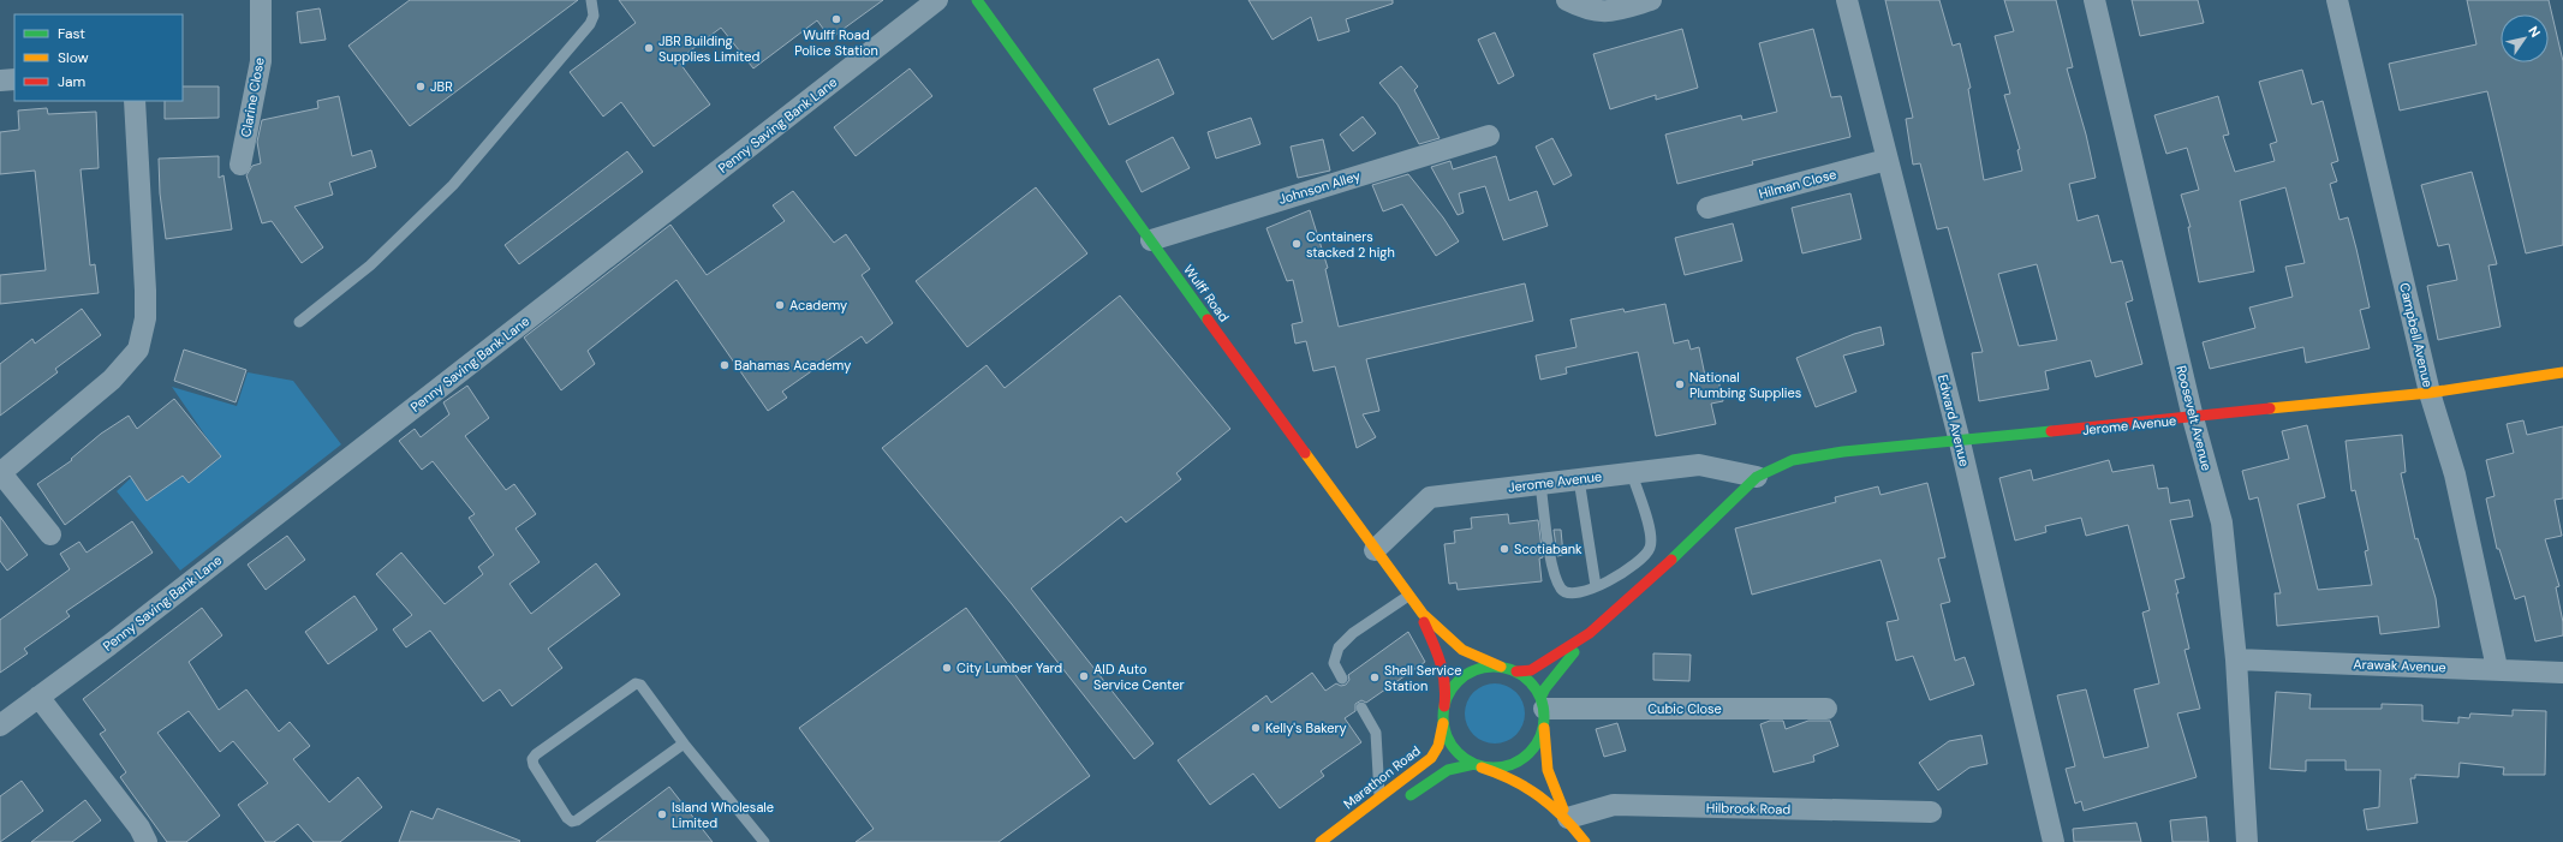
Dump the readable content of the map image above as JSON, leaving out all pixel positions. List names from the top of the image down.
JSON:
{
  "streets": {
    "main road": ["Wulff Road", "Jerome Avenue", "Marathon Road"],
    "street": [
      "Clarine Close",
      "Penny Saving Bank Lane",
      "Hilman Close",
      "Johnson Alley",
      "Campbell Avenue",
      "Roosevelt Avenue",
      "Edward Avenue",
      "Arawak Avenue",
      "Cubic Close",
      "Hilbrook Road"
    ]
  },
  "crossings": [
    ["Hilman Close", "Edward Avenue"],
    ["Johnson Alley", "Wulff Road"],
    ["Wulff Road", "Jerome Avenue"],
    ["Wulff Road", "Cubic Close"],
    ["Wulff Road", "Marathon Road"],
    ["Campbell Avenue", "Jerome Avenue"],
    ["Campbell Avenue", "Arawak Avenue"],
    ["Roosevelt Avenue", "Jerome Avenue"],
    ["Roosevelt Avenue", "Arawak Avenue"],
    ["Edward Avenue", "Jerome Avenue"],
    ["Jerome Avenue", "Cubic Close"],
    ["Jerome Avenue", "Marathon Road"],
    ["Cubic Close", "Marathon Road"]
  ],
  "places": [
    "Wulff Road Police Station",
    "JBR Building Supplies Limited",
    "JBR",
    "Containers stacked 2 high",
    "Academy",
    "Bahamas Academy",
    "National Plumbing Supplies",
    "Scotiabank",
    "City Lumber Yard",
    "AID Auto Service Center",
    "Shell Service Station",
    "Kelly's Bakery",
    "Island Wholesale Limited"
  ],
  "legend": ["Fast", "Slow", "Jam"],
  "north": "top right"
}
